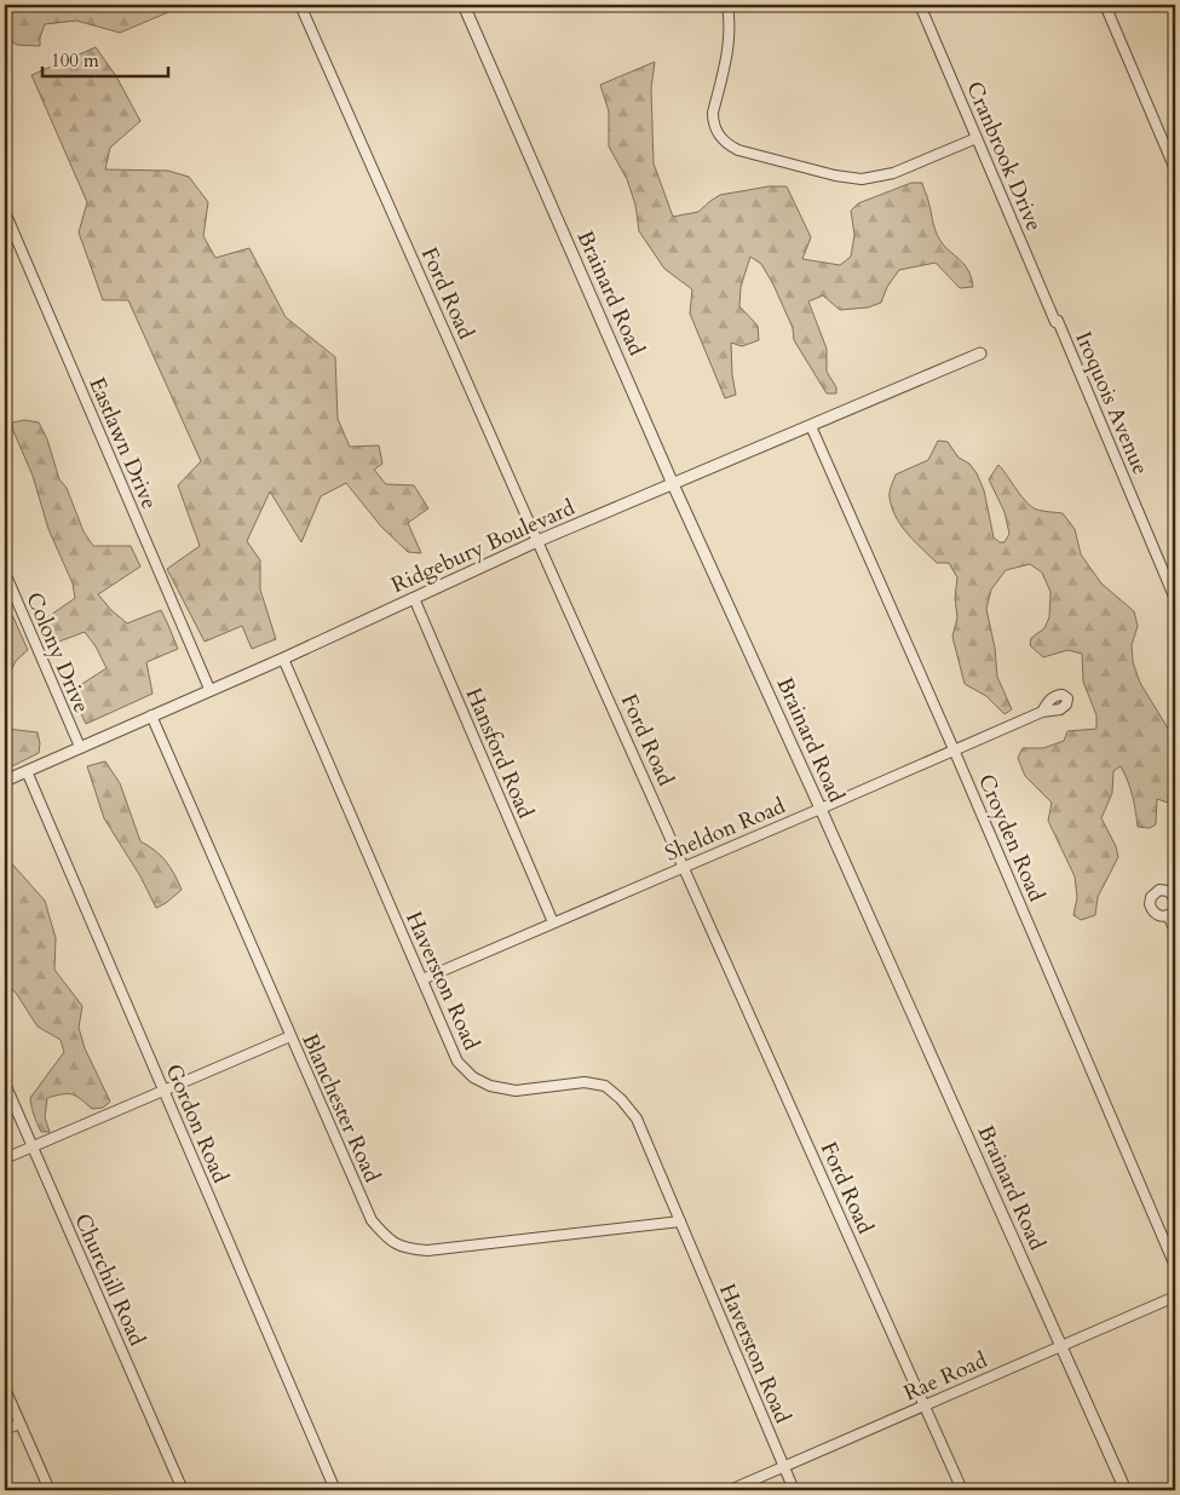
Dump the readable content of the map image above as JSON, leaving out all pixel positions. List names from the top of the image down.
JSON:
{
  "streets": {
    "street": [
      "Cranbrook Drive",
      "Ford Road",
      "Brainard Road",
      "Iroquois Avenue",
      "Eastlawn Drive",
      "Ridgebury Boulevard",
      "Colony Drive",
      "Hansford Road",
      "Sheldon Road",
      "Croyden Road",
      "Haverston Road",
      "Blanchester Road",
      "Gordon Road",
      "Churchill Road",
      "Rae Road"
    ]
  },
  "crossings": [
    ["Cranbrook Drive", "Iroquois Avenue"],
    ["Ford Road", "Ridgebury Boulevard"],
    ["Ford Road", "Sheldon Road"],
    ["Ford Road", "Rae Road"],
    ["Brainard Road", "Ridgebury Boulevard"],
    ["Brainard Road", "Sheldon Road"],
    ["Brainard Road", "Rae Road"],
    ["Eastlawn Drive", "Ridgebury Boulevard"],
    ["Ridgebury Boulevard", "Colony Drive"],
    ["Ridgebury Boulevard", "Hansford Road"],
    ["Ridgebury Boulevard", "Croyden Road"],
    ["Ridgebury Boulevard", "Haverston Road"],
    ["Ridgebury Boulevard", "Blanchester Road"],
    ["Ridgebury Boulevard", "Gordon Road"],
    ["Hansford Road", "Sheldon Road"],
    ["Sheldon Road", "Croyden Road"],
    ["Sheldon Road", "Haverston Road"],
    ["Haverston Road", "Blanchester Road"],
    ["Haverston Road", "Rae Road"]
  ],
  "scale_bar": "100 m"
}
